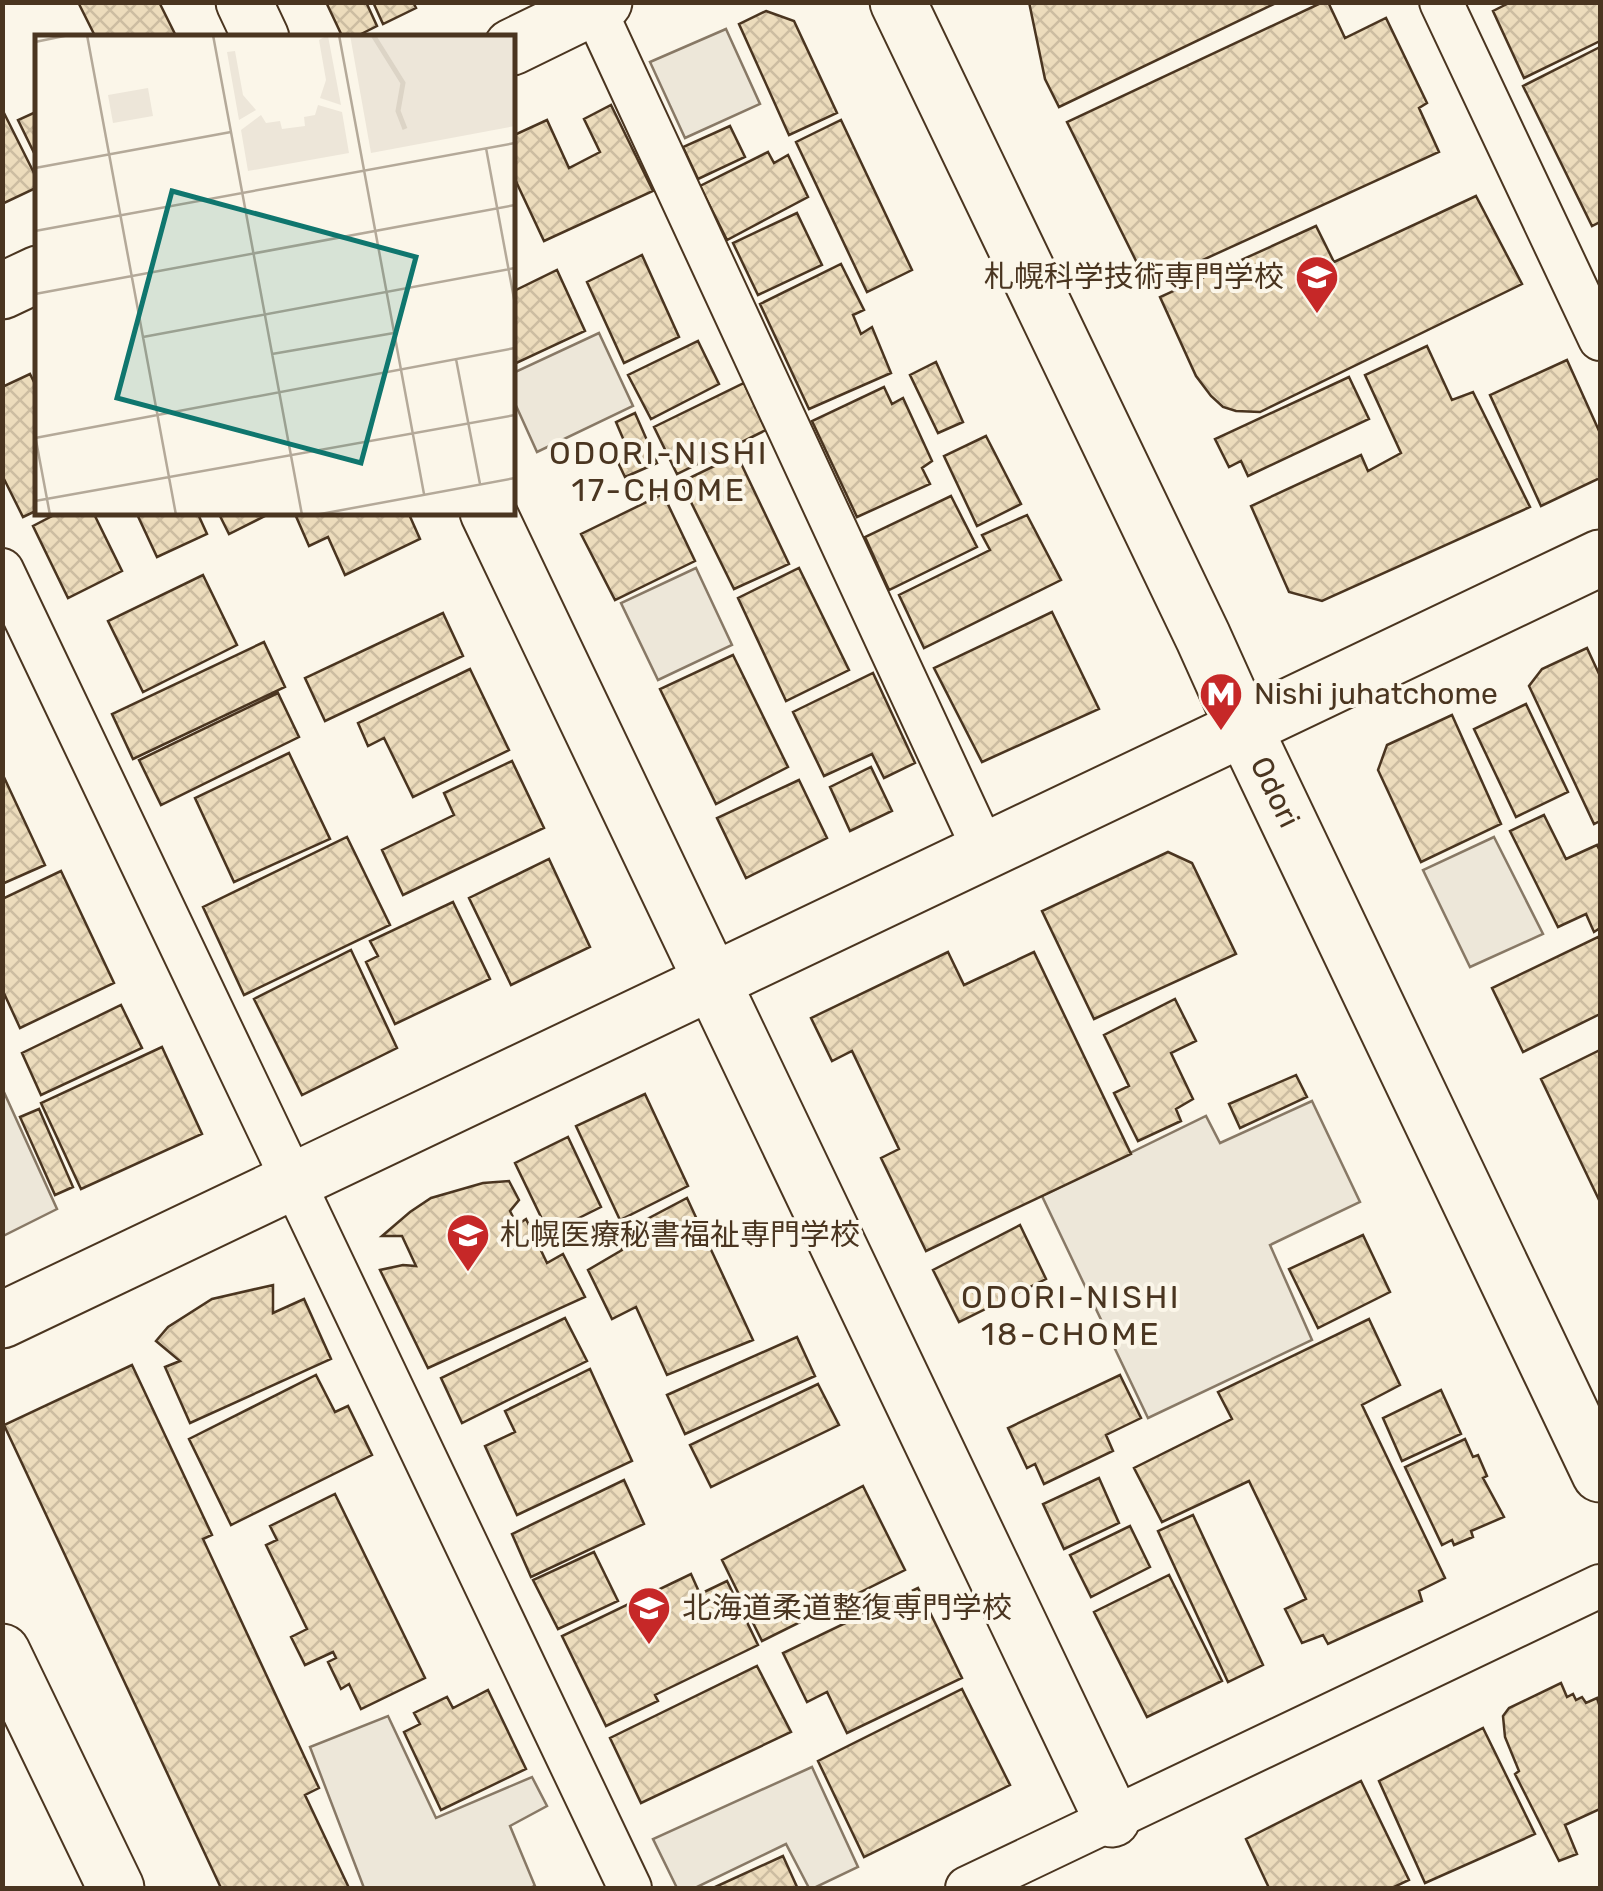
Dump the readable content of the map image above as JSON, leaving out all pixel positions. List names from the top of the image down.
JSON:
{
  "streets": {
    "street": ["Odori"]
  },
  "districts": ["ODORI-NISHI 17-CHOME", "ODORI-NISHI 18-CHOME"],
  "places": {
    "school or university": ["札幌科学技術専門学校", "札幌医療秘書福祉専門学校", "北海道柔道整復専門学校"],
    "metro station": ["Nishi juhatchome"]
  }
}
